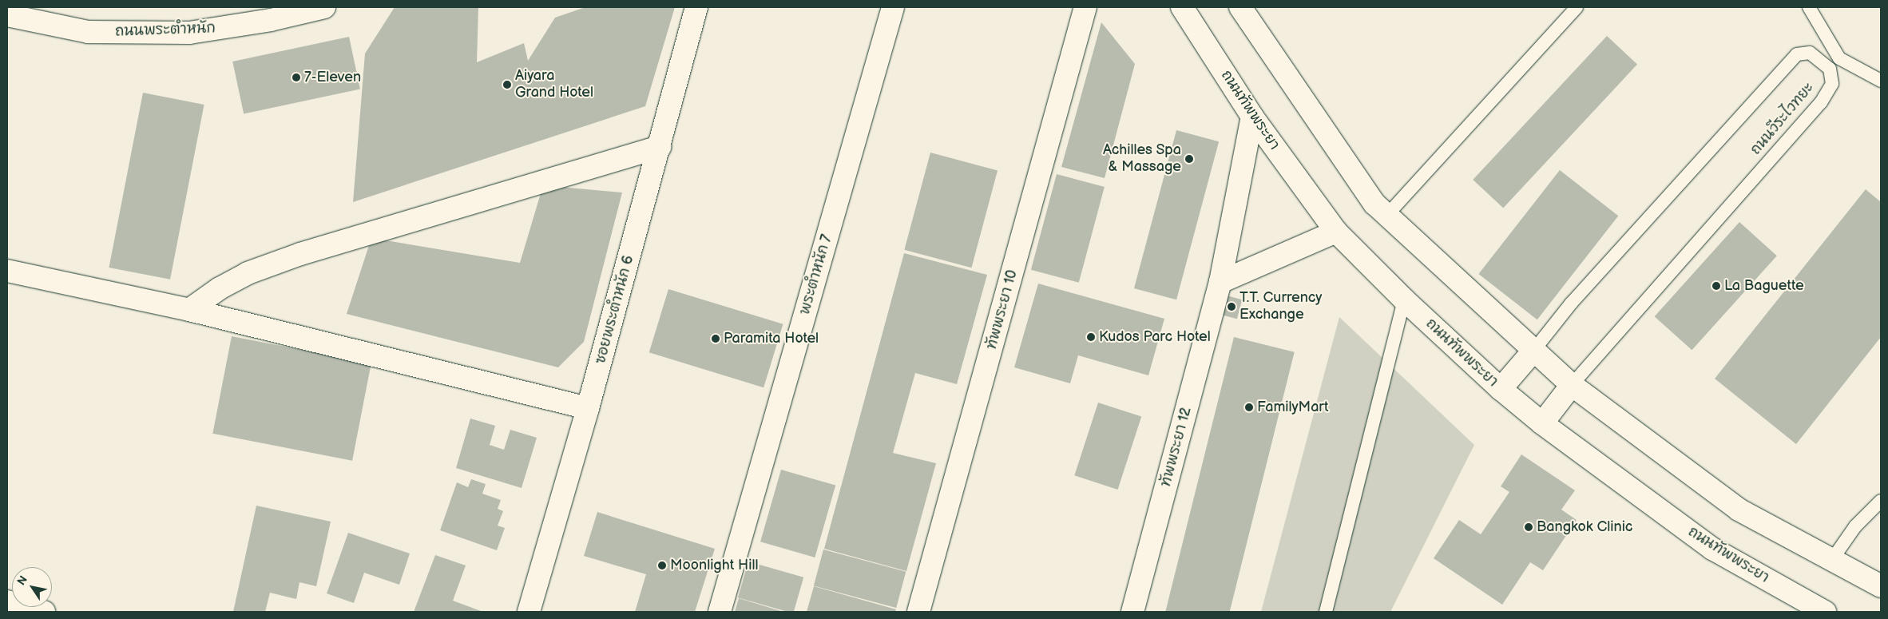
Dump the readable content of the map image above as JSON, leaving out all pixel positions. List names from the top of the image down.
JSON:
{
  "streets": {
    "street": [
      "ถนนพระตำหนัก",
      "ถนนทัพพระยา",
      "พระตำหนัก 7",
      "ซอยพระตำหนัก 6",
      "ทัพพระยา 10",
      "ทัพพระยา 12"
    ],
    "lane": ["ถนนวีระไวทยะ"]
  },
  "crossings": [
    ["ถนนทัพพระยา", "ทัพพระยา 12"]
  ],
  "places": [
    "7-Eleven",
    "Aiyara Grand Hotel",
    "Achilles Spa & Massage",
    "La Baguette",
    "T.T. Currency Exchange",
    "Kudos Parc Hotel",
    "Paramita Hotel",
    "FamilyMart",
    "Bangkok Clinic",
    "Moonlight Hill"
  ],
  "north": "top left"
}
